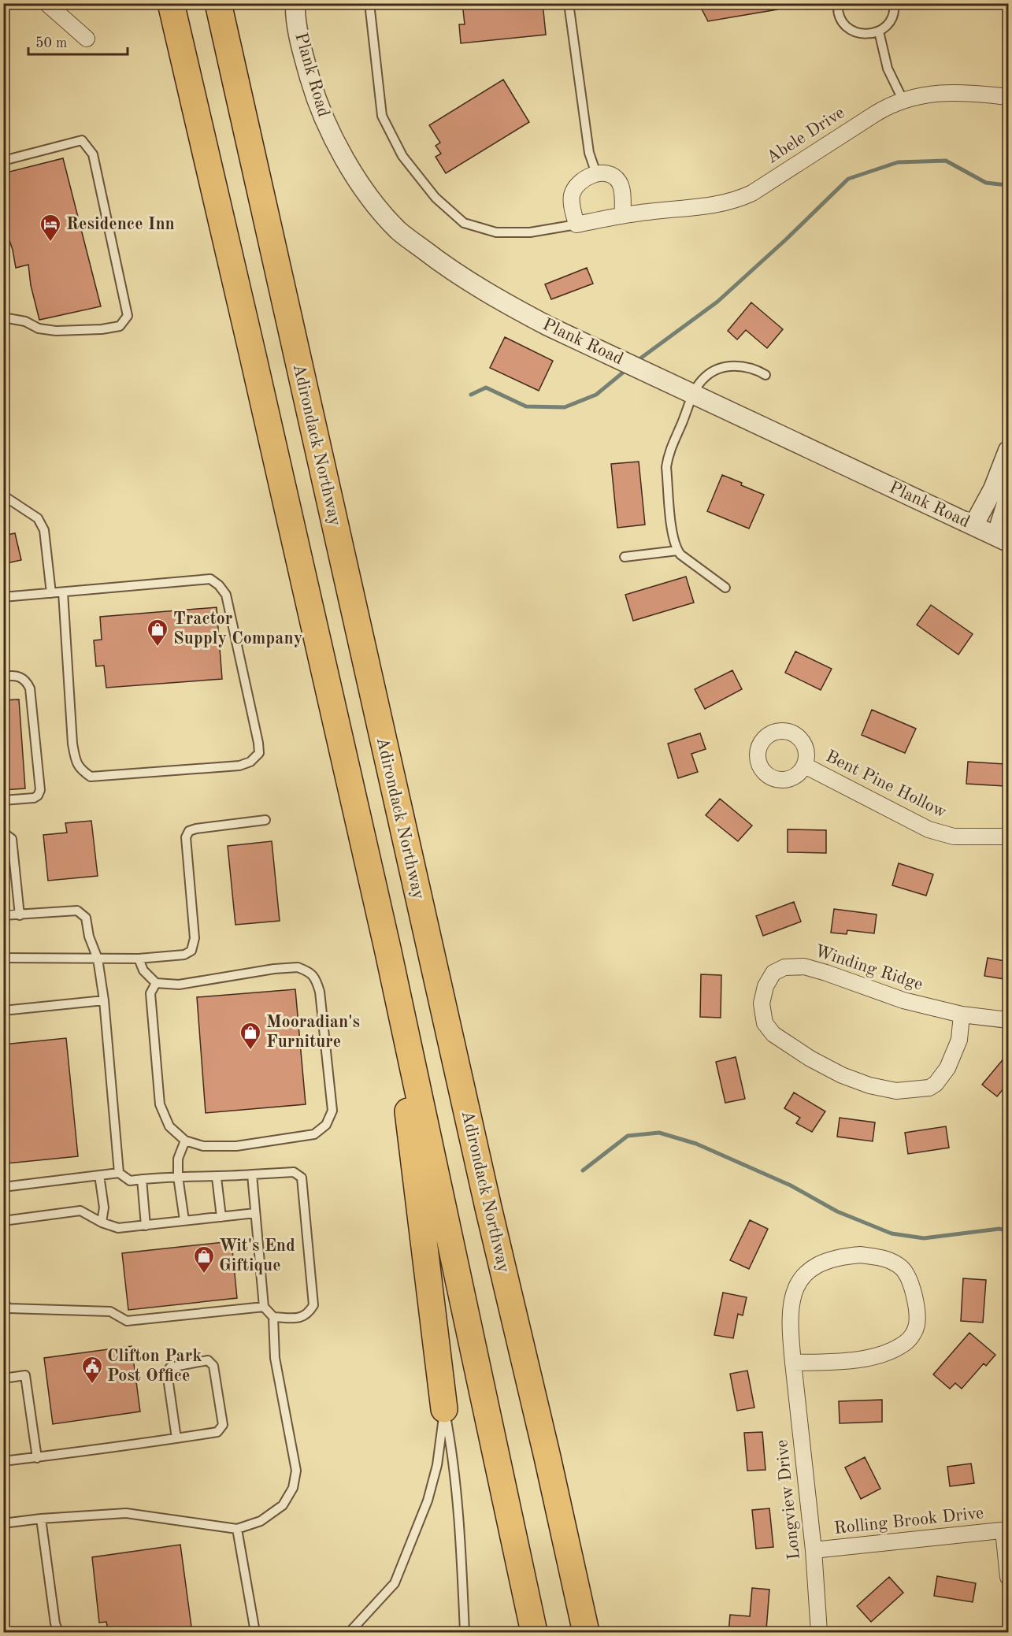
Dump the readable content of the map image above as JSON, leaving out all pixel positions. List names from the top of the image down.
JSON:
{
  "streets": {
    "highway": ["Adirondack Northway"],
    "street": [
      "Plank Road",
      "Abele Drive",
      "Bent Pine Hollow",
      "Winding Ridge",
      "Longview Drive",
      "Rolling Brook Drive"
    ]
  },
  "crossings": [
    ["Longview Drive", "Rolling Brook Drive"]
  ],
  "places": {
    "hotel": ["Residence Inn"],
    "shop": ["Tractor Supply Company", "Mooradian's Furniture", "Wit's End Giftique"],
    "public building": ["Clifton Park Post Office"]
  },
  "scale_bar": "50 m"
}
